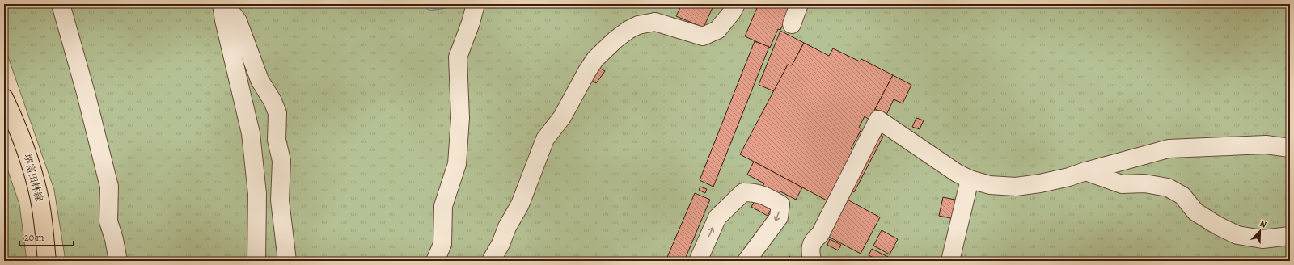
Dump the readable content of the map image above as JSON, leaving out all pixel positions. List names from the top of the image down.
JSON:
{
  "streets": {
    "main road": ["堺富田林線"]
  },
  "scale_bar": "20 m",
  "north": "top right"
}
